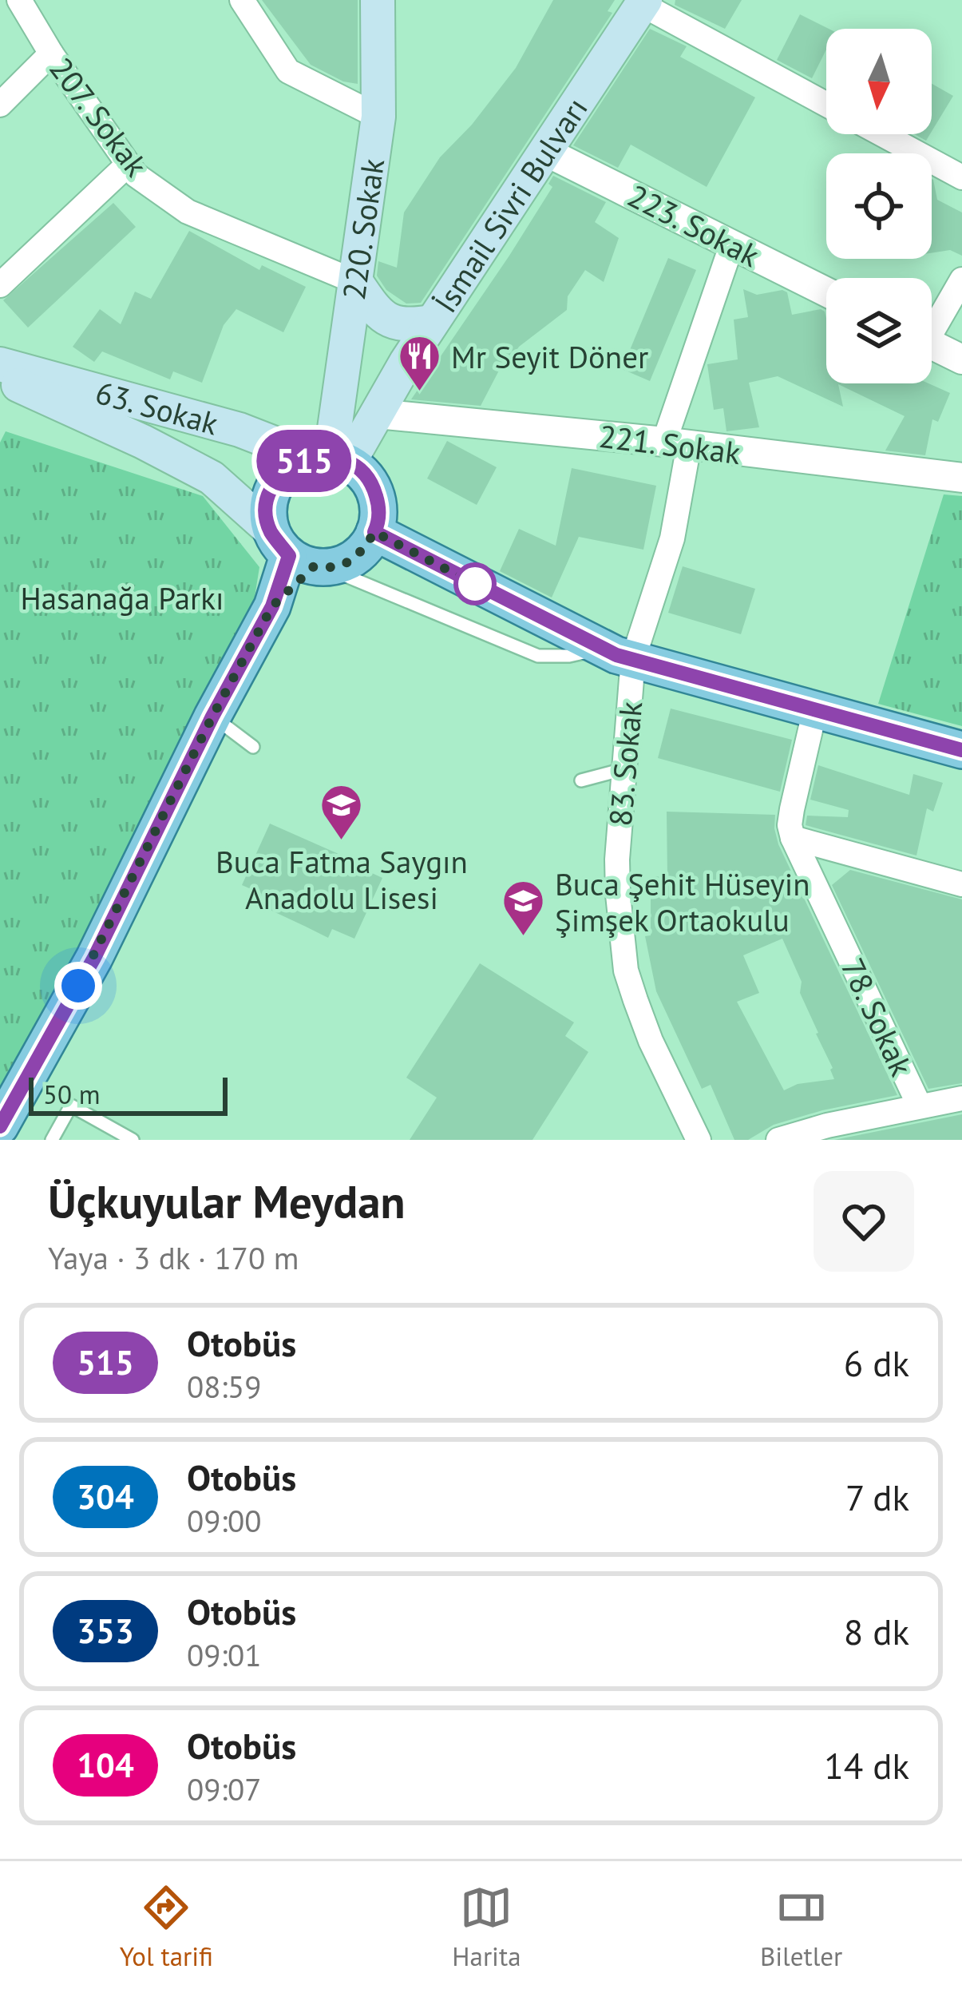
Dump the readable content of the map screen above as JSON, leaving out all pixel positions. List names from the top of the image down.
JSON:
{
  "streets": {
    "main road": ["İsmail Sivri Bulvarı", "220. Sokak", "63. Sokak"],
    "street": [
      "207. Sokak",
      "223. Sokak",
      "221. Sokak",
      "83. Sokak",
      "78. Sokak"
    ]
  },
  "crossings": [
    ["207. Sokak", "220. Sokak"],
    ["İsmail Sivri Bulvarı", "223. Sokak"],
    ["İsmail Sivri Bulvarı", "220. Sokak"],
    ["İsmail Sivri Bulvarı", "63. Sokak"],
    ["İsmail Sivri Bulvarı", "221. Sokak"],
    ["223. Sokak", "83. Sokak"],
    ["220. Sokak", "63. Sokak"],
    ["221. Sokak", "83. Sokak"]
  ],
  "parks": ["Hasanağa Parkı"],
  "places": {
    "restaurant": ["Mr Seyit Döner"],
    "school or university": ["Buca Fatma Saygın Anadolu Lisesi", "Buca Şehit Hüseyin Şimşek Ortaokulu"]
  },
  "lines": ["bus line 515"],
  "scale_bar": "50 m",
  "north": "bottom",
  "page": {
    "on_map": "515",
    "scale": "50 m",
    "heading": ["Üçkuyular Meydan", "Yaya · 3 dk · 170 m"],
    "list": [
      {
        "mark": "515",
        "name": "Otobüs",
        "note": "08:59",
        "value": "6 dk"
      },
      {
        "mark": "304",
        "name": "Otobüs",
        "note": "09:00",
        "value": "7 dk"
      },
      {
        "mark": "353",
        "name": "Otobüs",
        "note": "09:01",
        "value": "8 dk"
      },
      {
        "mark": "104",
        "name": "Otobüs",
        "note": "09:07",
        "value": "14 dk"
      }
    ],
    "tabs": ["Yol tarifi", "Harita", "Biletler"]
  }
}
